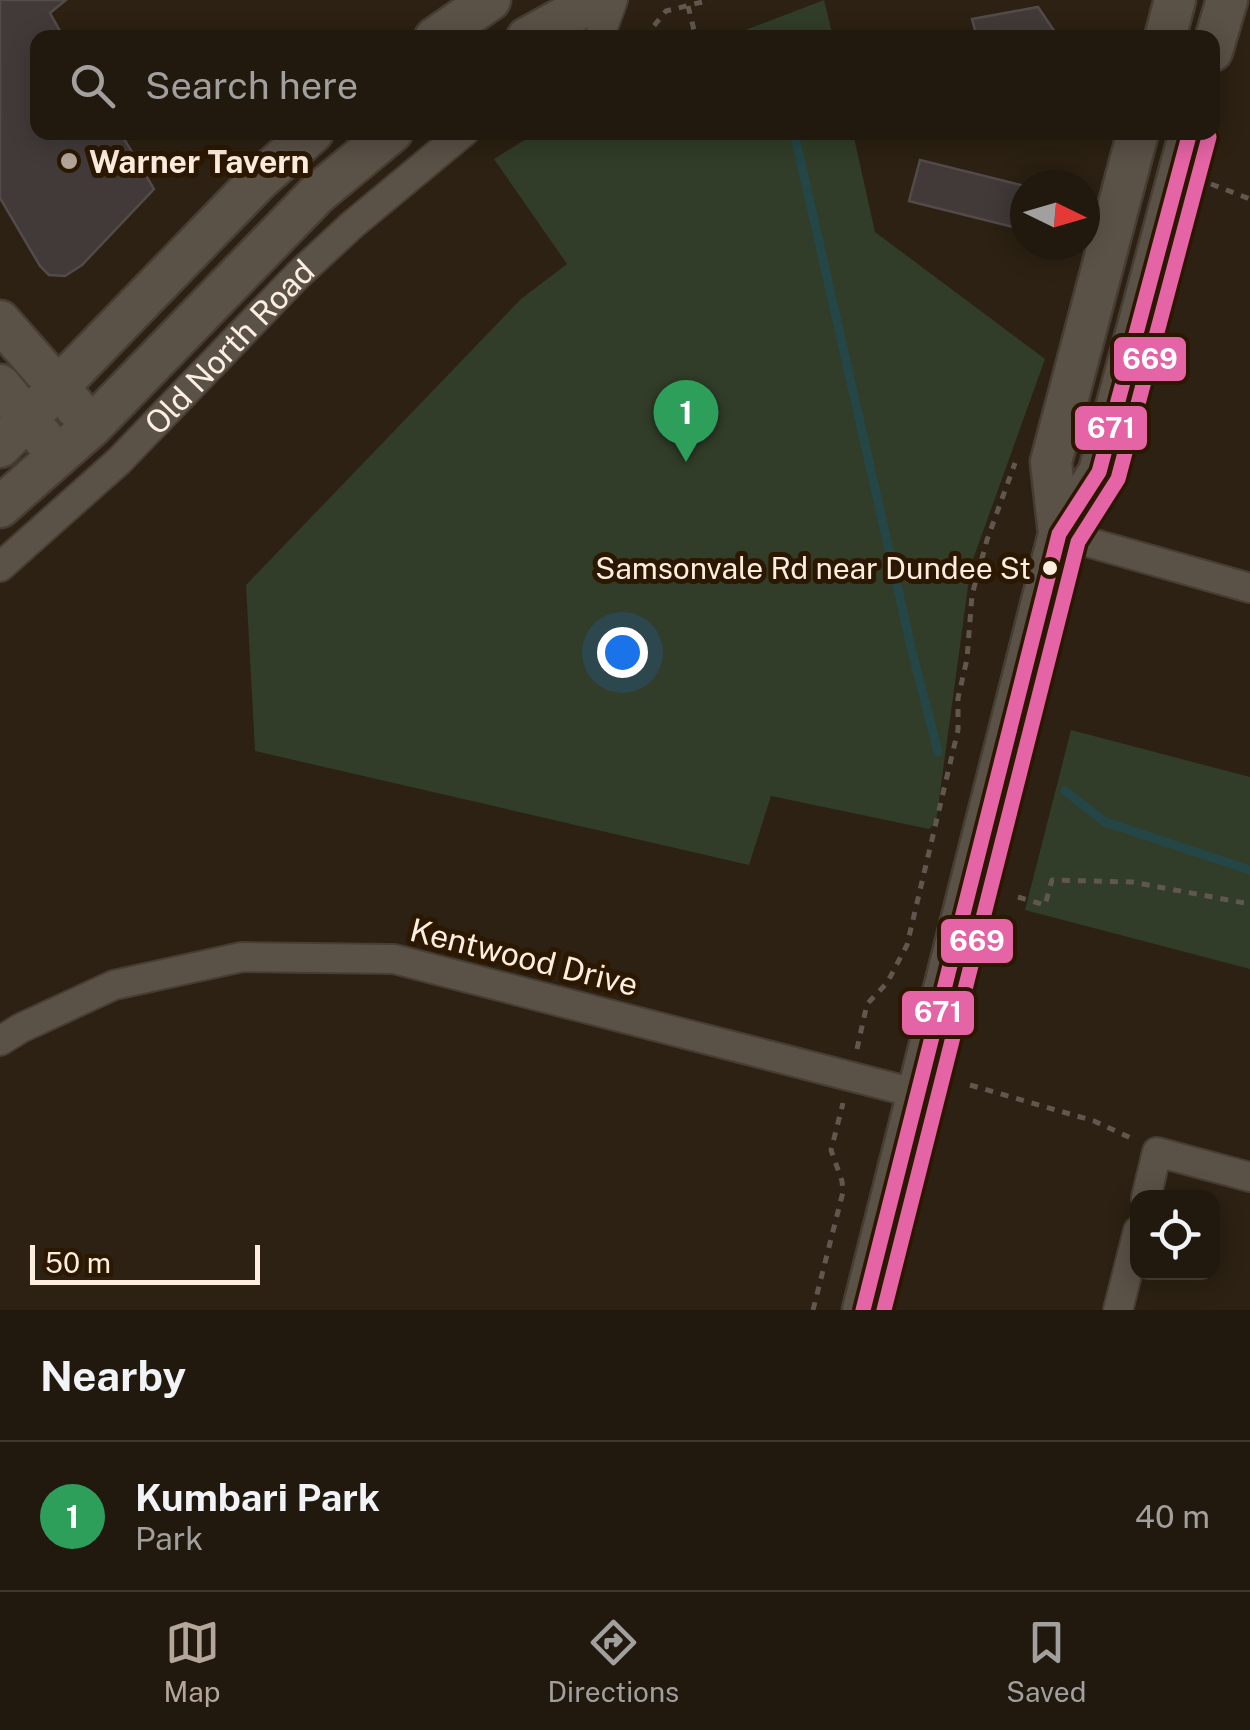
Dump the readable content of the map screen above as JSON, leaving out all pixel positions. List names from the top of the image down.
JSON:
{
  "streets": {
    "main road": ["Old North Road"],
    "street": ["Kentwood Drive"]
  },
  "places": ["Warner Tavern", "Samsonvale Rd near Dundee St"],
  "lines": ["transit line 671", "transit line 669"],
  "scale_bar": "50 m",
  "north": "right",
  "page": {
    "search": "Search here",
    "pins": "1",
    "scale": "50 m",
    "heading": "Nearby",
    "list": [
      {
        "mark": "1",
        "name": "Kumbari Park",
        "note": "Park",
        "value": "40 m"
      }
    ],
    "nav": ["Map", "Directions", "Saved"]
  }
}
